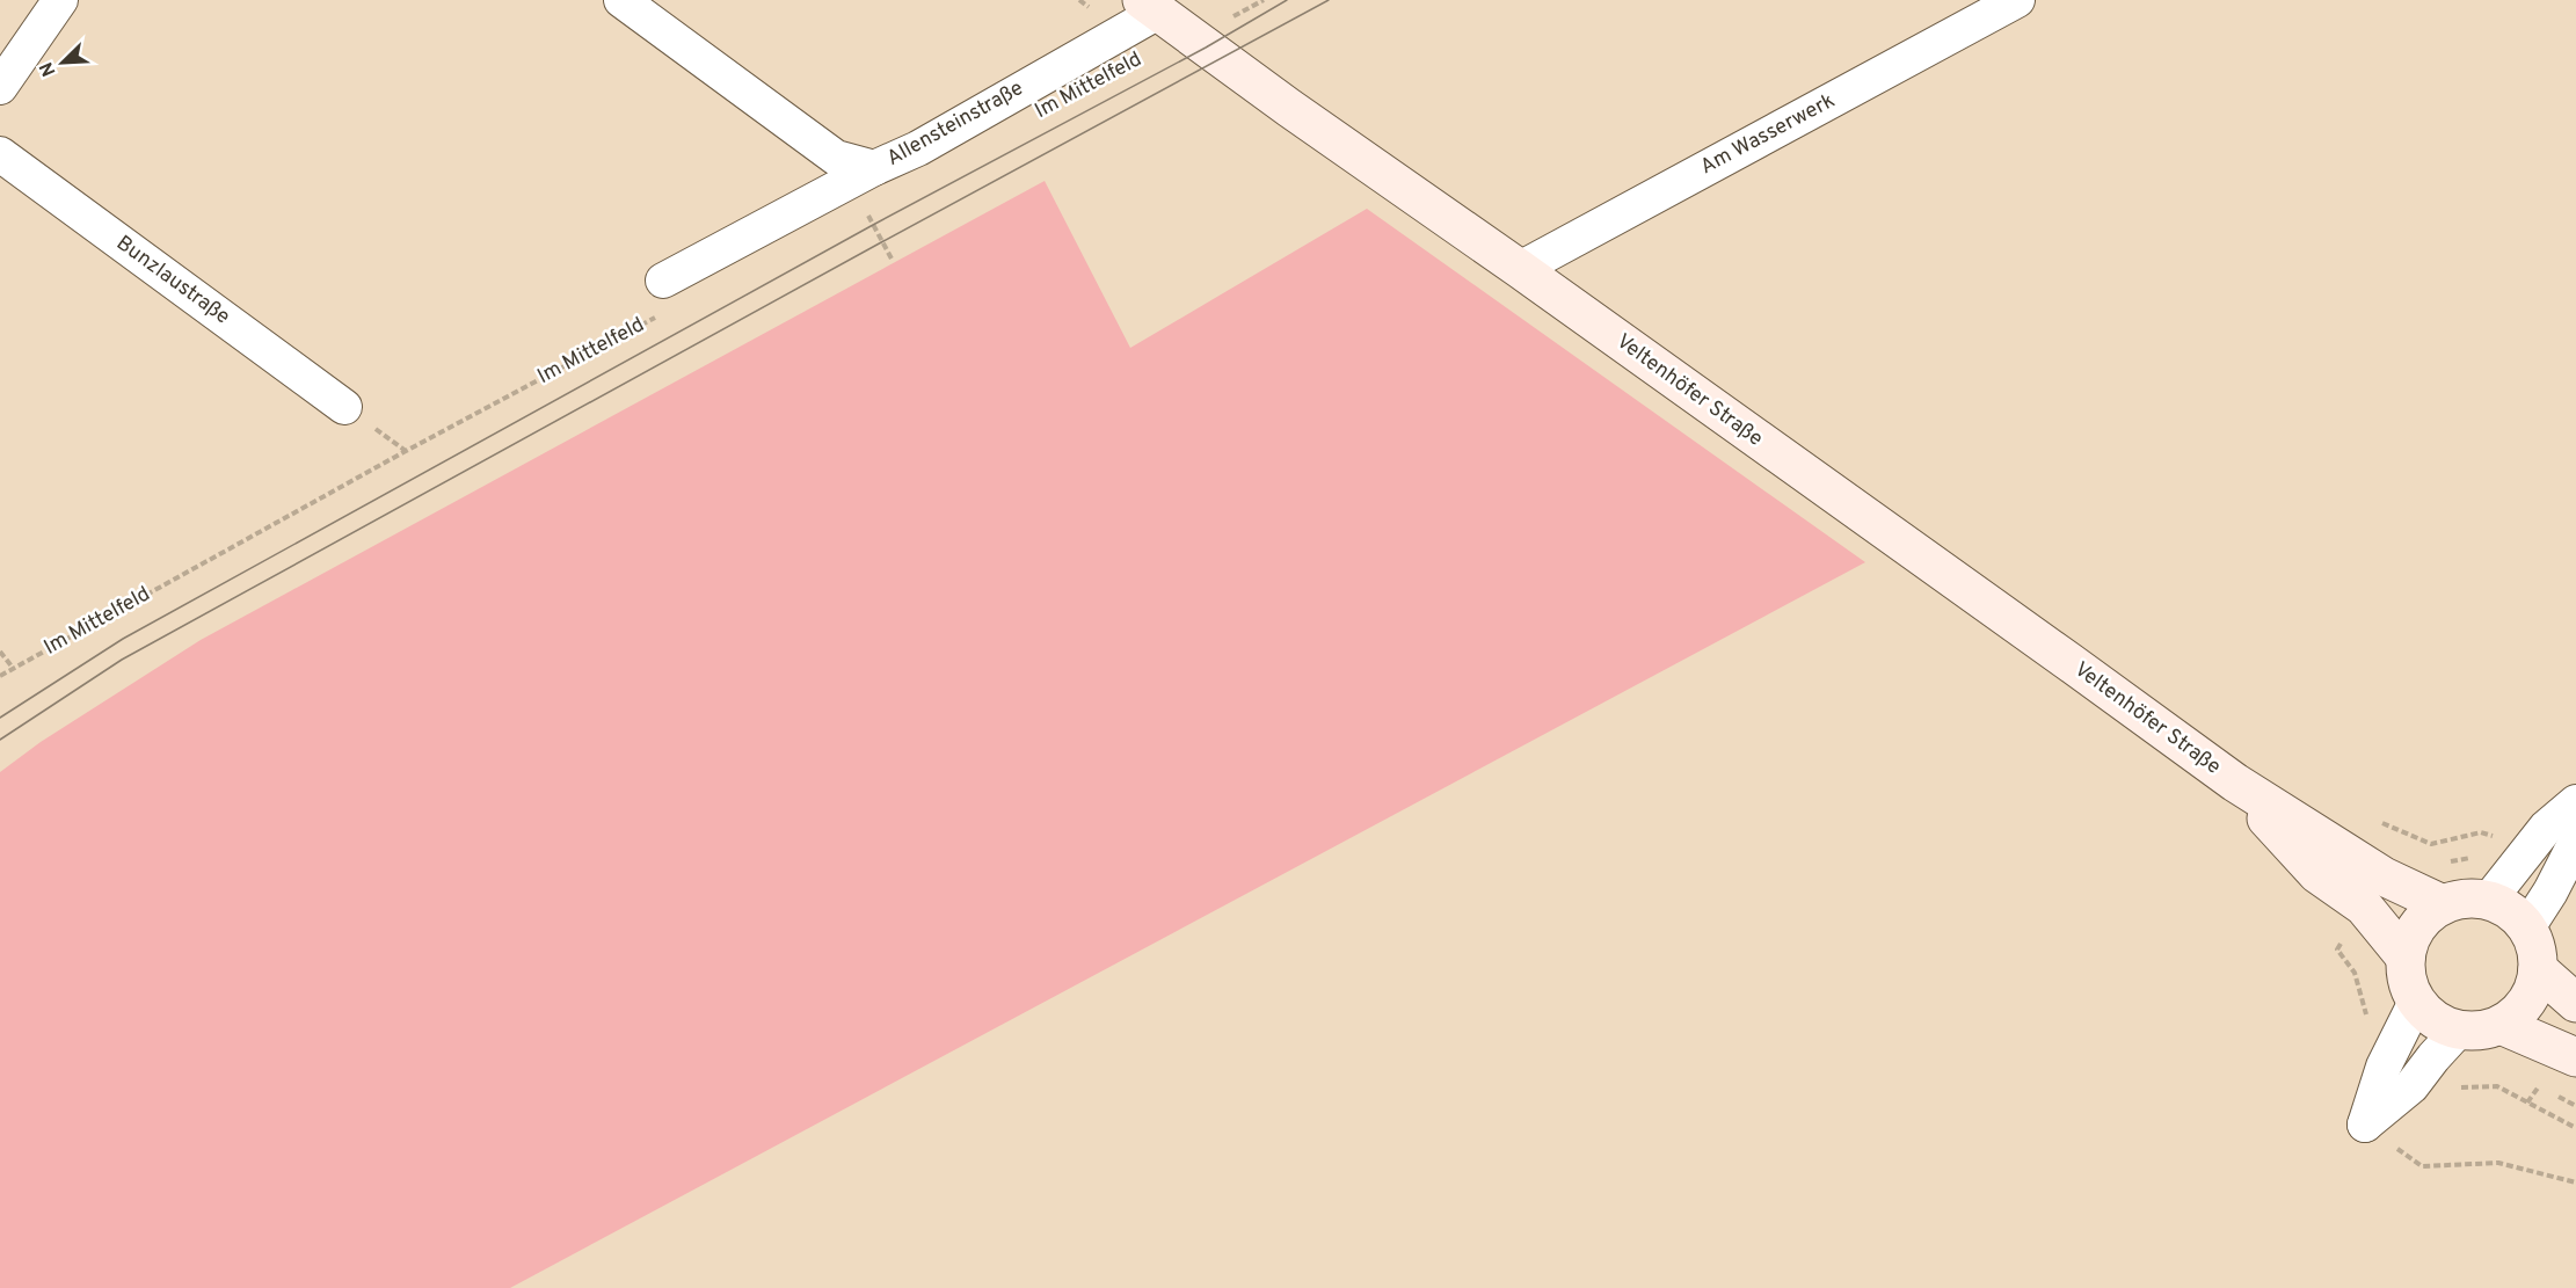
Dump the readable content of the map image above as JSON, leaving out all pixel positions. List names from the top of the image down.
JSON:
{
  "streets": {
    "street": [
      "Allensteinstraße",
      "Am Wasserwerk",
      "Bunzlaustraße",
      "Veltenhöfer Straße"
    ],
    "path": ["Im Mittelfeld"]
  },
  "crossings": [
    ["Allensteinstraße", "Veltenhöfer Straße"],
    ["Am Wasserwerk", "Veltenhöfer Straße"]
  ],
  "north": "bottom left"
}
